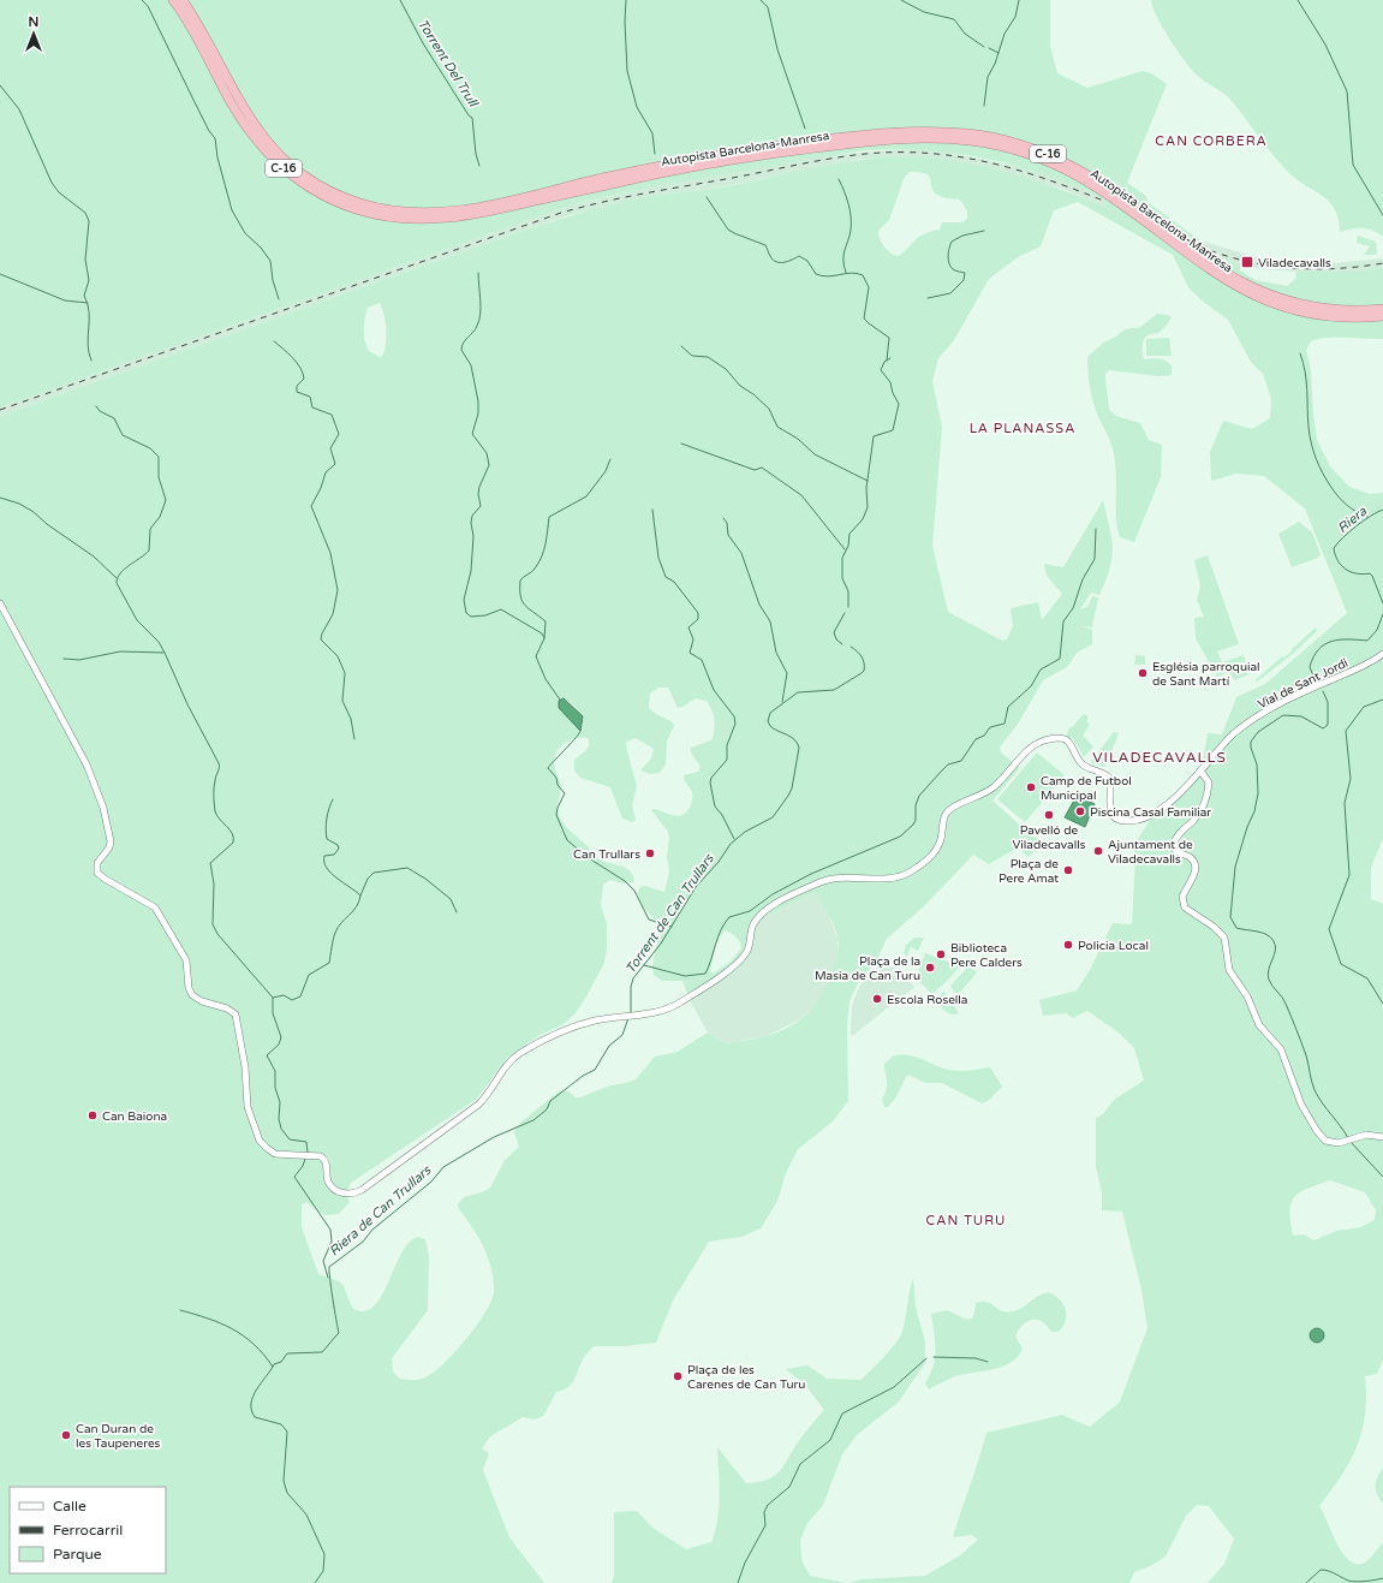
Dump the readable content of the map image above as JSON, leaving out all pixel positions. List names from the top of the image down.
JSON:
{
  "streets": {
    "highway": ["Autopista Barcelona-Manresa", "C-16"],
    "street": ["Vial de Sant Jordi"]
  },
  "districts": [
    "CAN CORBERA",
    "LA PLANASSA",
    "VILADECAVALLS",
    "CAN TURU"
  ],
  "water": [
    "Torrent Del Trull",
    "Riera",
    "Torrent de Can Trullars",
    "Riera de Can Trullars"
  ],
  "places": {
    "transit": ["Viladecavalls"],
    "other": [
      "Església parroquial de Sant Martí",
      "Camp de Futbol Municipal",
      "Piscina Casal Familiar",
      "Pavelló de Viladecavalls",
      "Ajuntament de Viladecavalls",
      "Can Trullars",
      "Plaça de Pere Amat",
      "Policia Local",
      "Biblioteca Pere Calders",
      "Plaça de la Masia de Can Turu",
      "Escola Rosella",
      "Can Baiona",
      "Plaça de les Carenes de Can Turu",
      "Can Duran de les Taupeneres"
    ]
  },
  "legend": ["Calle", "Ferrocarril", "Parque"],
  "north": "top"
}
